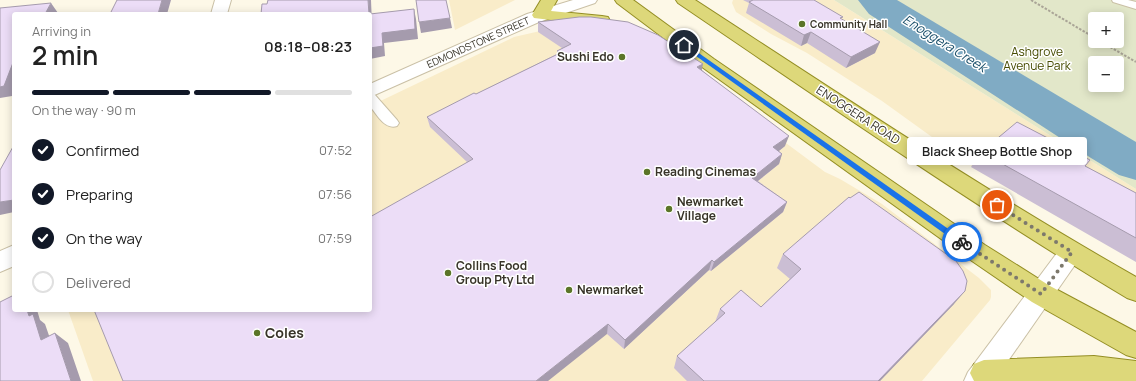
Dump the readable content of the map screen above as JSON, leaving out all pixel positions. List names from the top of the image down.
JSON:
{
  "streets": {
    "main road": ["ENOGGERA ROAD"],
    "street": ["EDMONDSTONE STREET"]
  },
  "water": ["Enoggera Creek"],
  "parks": ["Ashgrove Avenue Park"],
  "places": [
    "Community Hall",
    "Sushi Edo",
    "Reading Cinemas",
    "Black Sheep Bottle Shop",
    "Newmarket Village",
    "Collins Food Group Pty Ltd",
    "Newmarket",
    "Coles"
  ],
  "page": {
    "map_buttons": ["+", "−"],
    "heading": ["2 min", "Arriving in", "08:18–08:23"],
    "bar": "On the way · 90 m",
    "list": [
      ["Confirmed", "07:52"],
      ["Preparing", "07:56"],
      ["On the way", "07:59"],
      "Delivered"
    ],
    "bubble": "Black Sheep Bottle Shop"
  }
}
